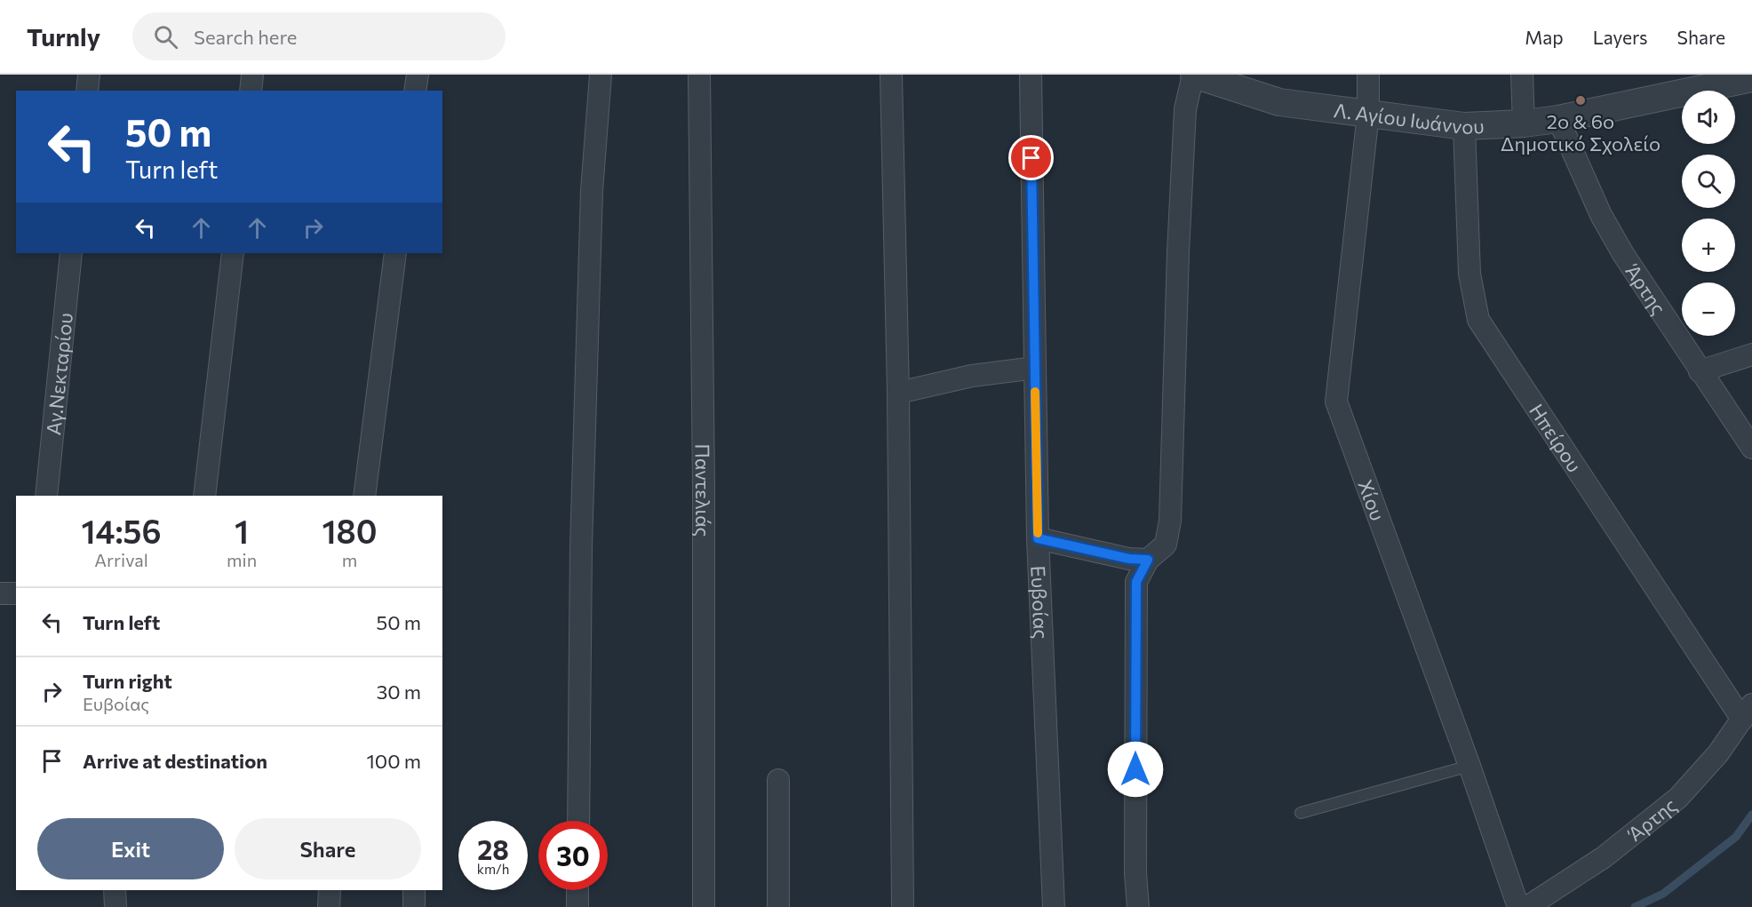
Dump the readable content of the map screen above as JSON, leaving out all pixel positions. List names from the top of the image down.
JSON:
{
  "streets": {
    "street": [
      "Λ. Αγίου Ιωάννου",
      "Άρτης",
      "Αγ.Νεκταρίου",
      "Ηπείρου",
      "Παντελιάς",
      "Χίου",
      "Ευβοίας"
    ]
  },
  "crossings": [
    ["Λ. Αγίου Ιωάννου", "Άρτης"],
    ["Λ. Αγίου Ιωάννου", "Ηπείρου"],
    ["Λ. Αγίου Ιωάννου", "Χίου"],
    ["Άρτης", "Ηπείρου"]
  ],
  "places": ["2ο & 6ο Δημοτικό Σχολείο"],
  "page": {
    "header": "Turnly",
    "search": "Search here",
    "nav": ["Map", "Layers", "Share"],
    "map_buttons": ["+", "−"],
    "turn": ["50 m", "Turn left"],
    "eta": [
      "14:56",
      "Arrival",
      "1",
      "min",
      "180",
      "m"
    ],
    "list": [
      {
        "name": "Turn left",
        "value": "50 m"
      },
      {
        "name": "Turn right",
        "note": "Ευβοίας",
        "value": "30 m"
      },
      {
        "name": "Arrive at destination",
        "value": "100 m"
      }
    ],
    "buttons": ["Exit", "Share"],
    "speed": "28 km/h",
    "limit": "30"
  }
}
